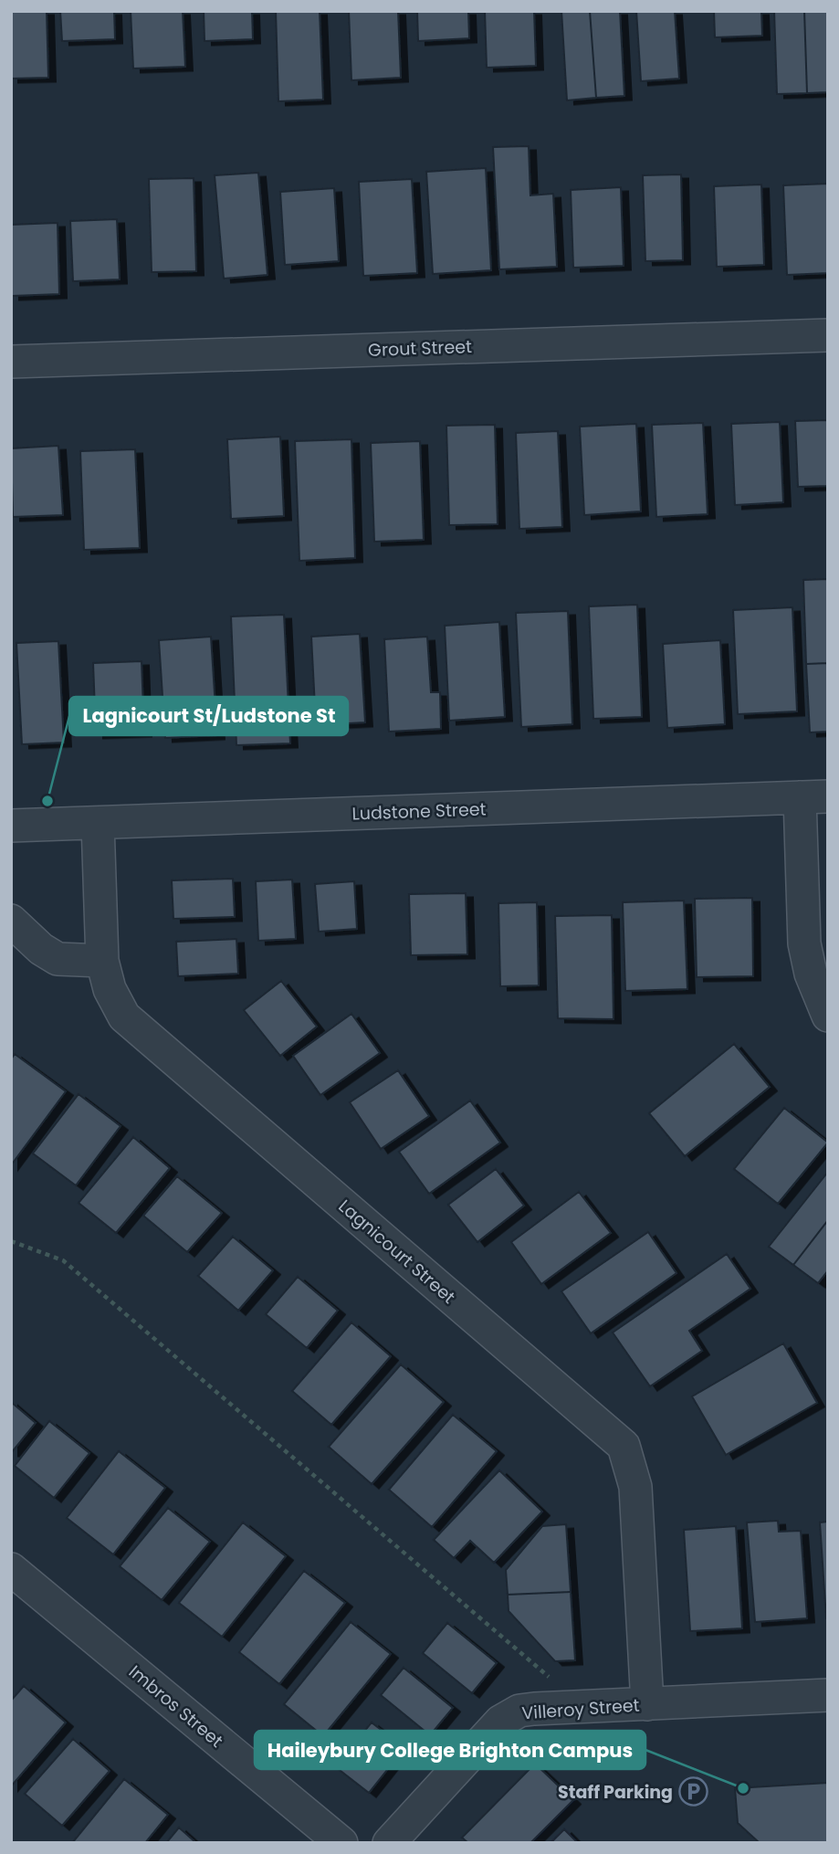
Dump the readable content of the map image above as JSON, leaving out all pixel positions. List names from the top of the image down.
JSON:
{
  "streets": {
    "street": [
      "Grout Street",
      "Ludstone Street",
      "Lagnicourt Street",
      "Imbros Street",
      "Villeroy Street"
    ]
  },
  "crossings": [
    ["Ludstone Street", "Lagnicourt Street"],
    ["Lagnicourt Street", "Villeroy Street"]
  ],
  "places": {
    "other": ["Lagnicourt St/Ludstone St", "Haileybury College Brighton Campus"],
    "parking": ["Staff Parking"]
  }
}
